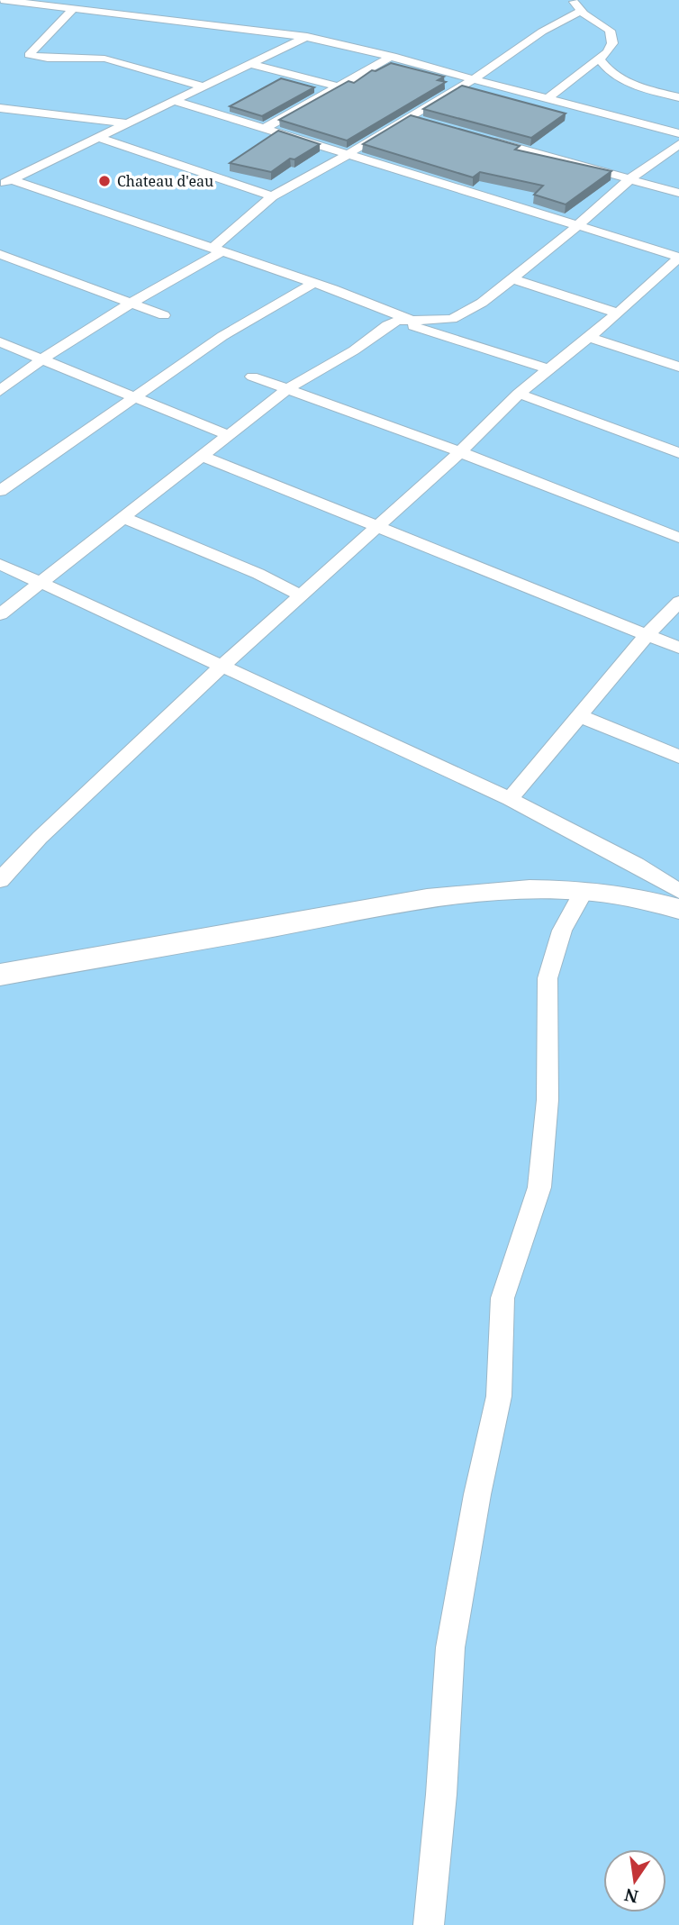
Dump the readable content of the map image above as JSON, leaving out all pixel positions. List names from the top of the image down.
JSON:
{
  "places": ["Chateau d'eau"],
  "north": "bottom"
}
